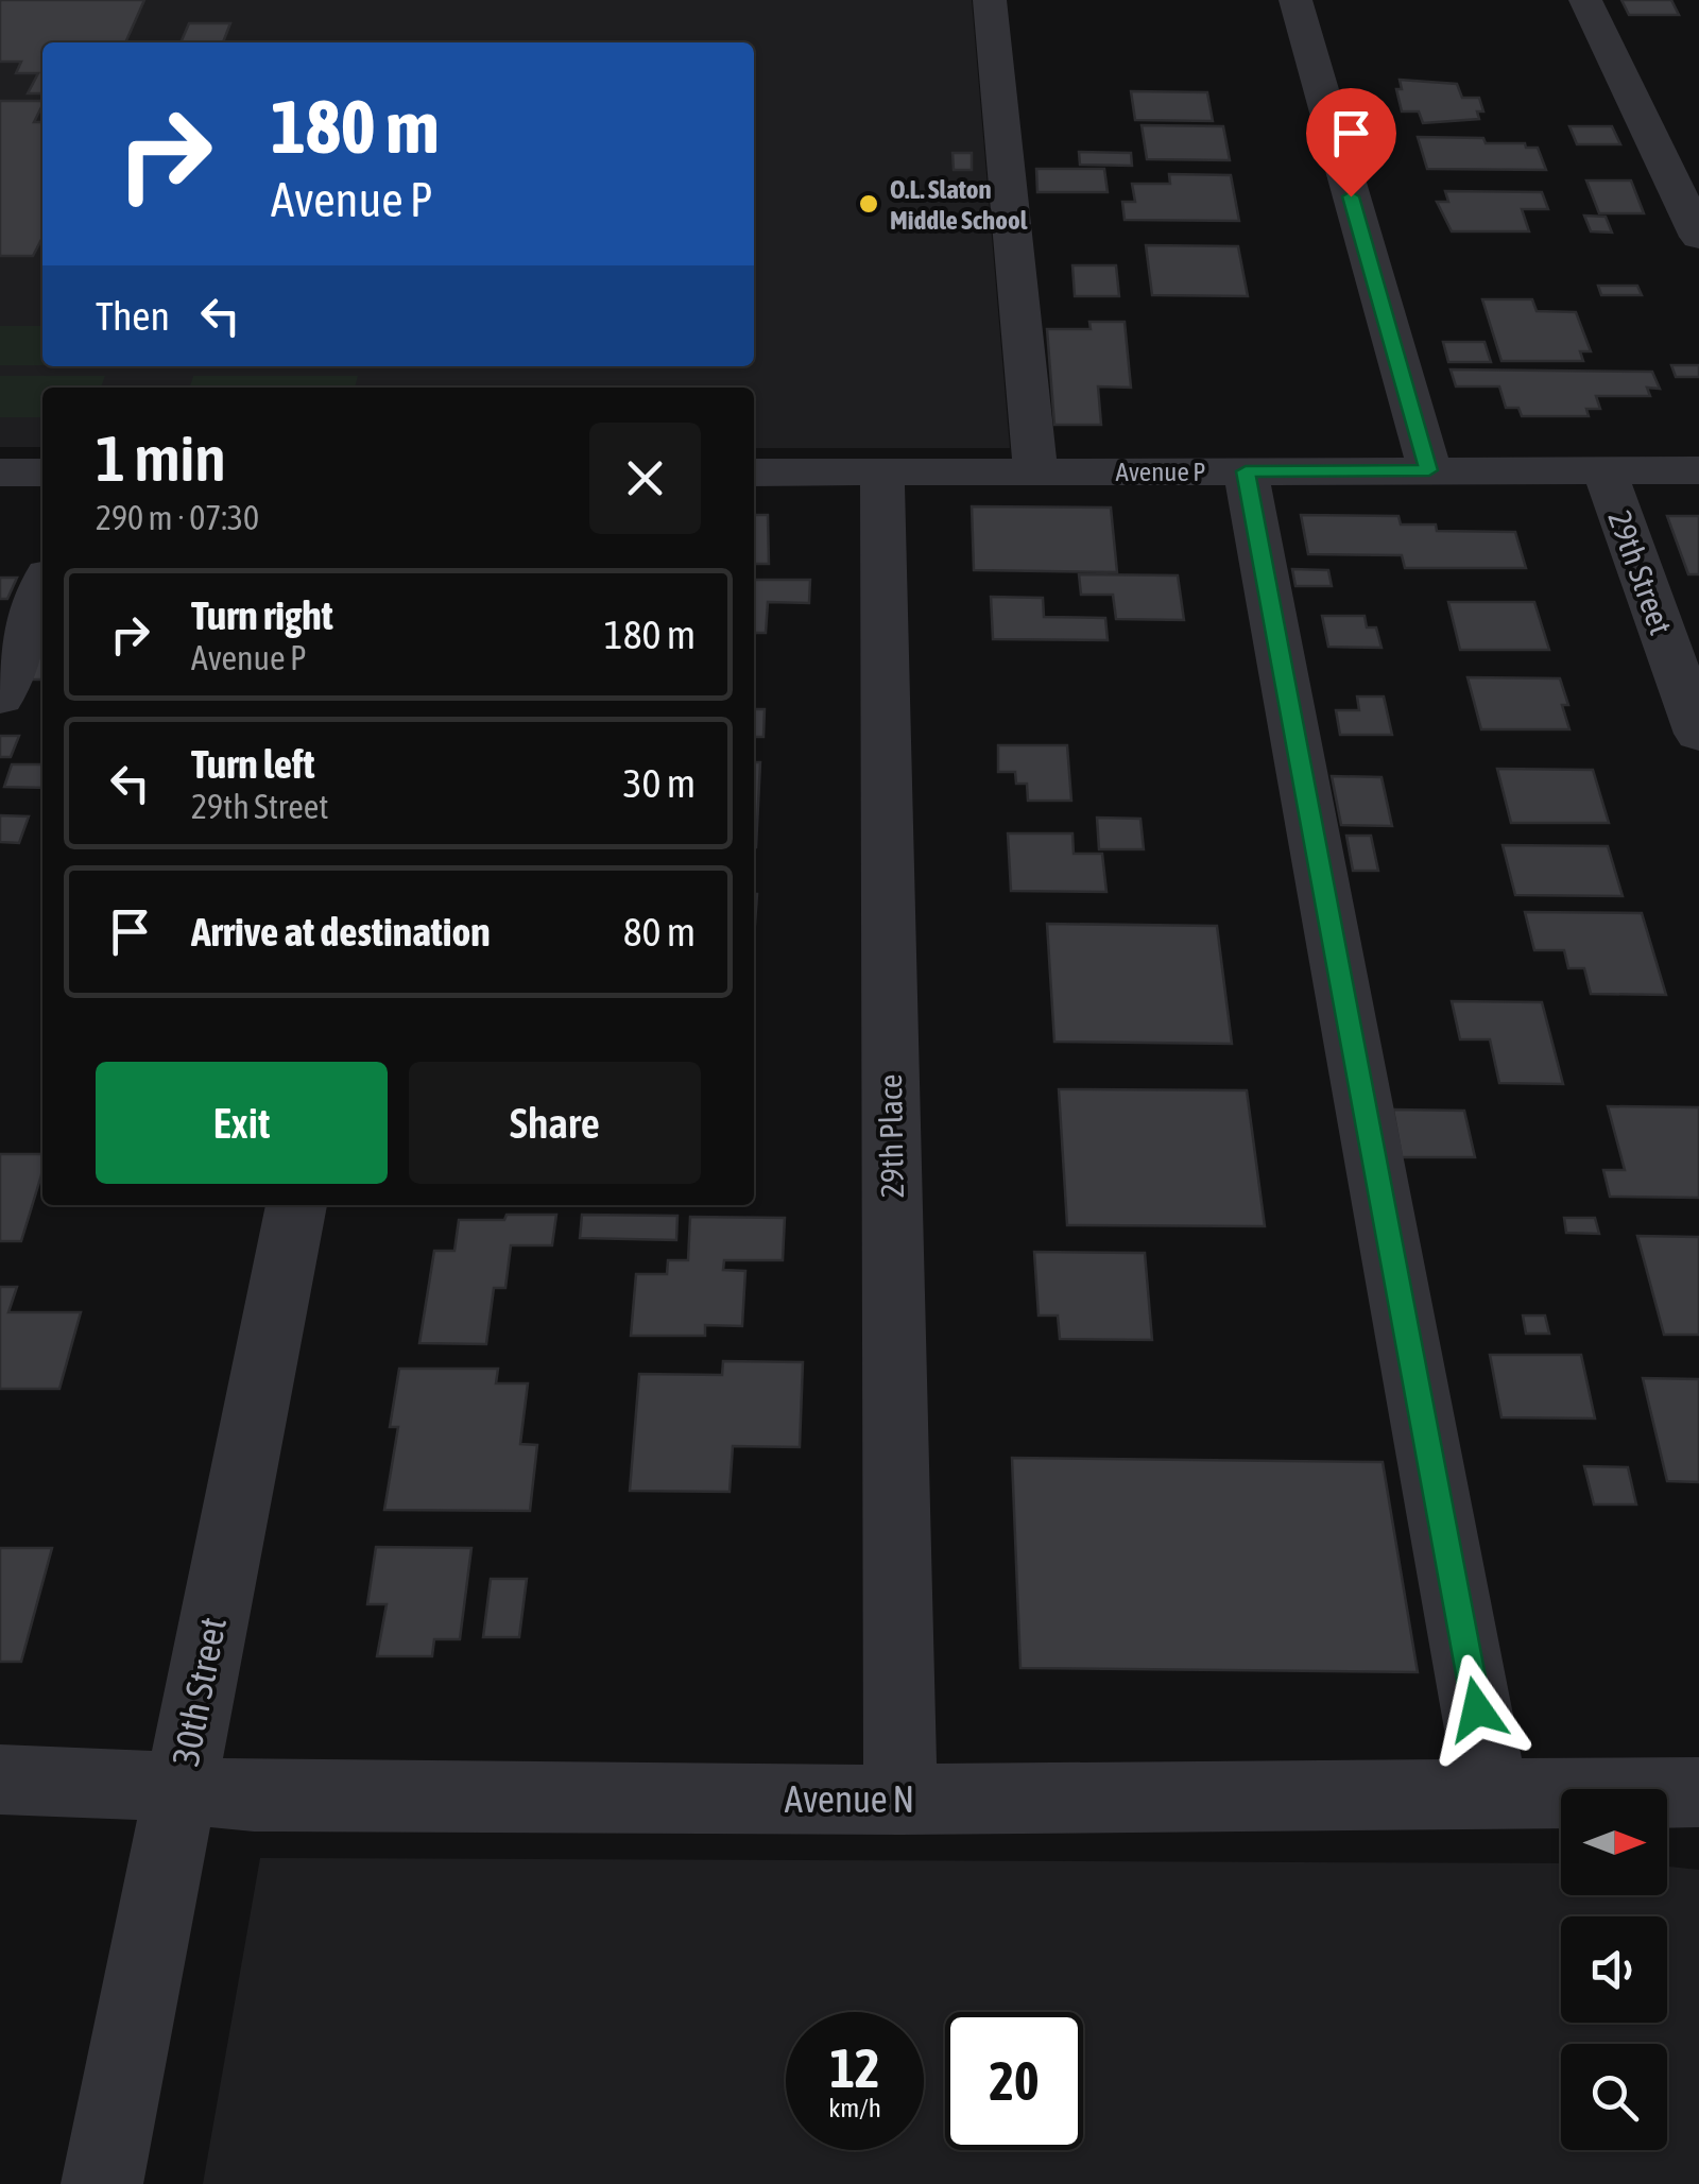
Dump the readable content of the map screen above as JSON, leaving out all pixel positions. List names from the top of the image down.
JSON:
{
  "streets": {
    "street": [
      "Avenue P",
      "29th Street",
      "29th Place",
      "30th Street",
      "Avenue N"
    ]
  },
  "crossings": [
    ["Avenue P", "29th Street"],
    ["Avenue P", "29th Place"],
    ["29th Place", "Avenue N"],
    ["30th Street", "Avenue N"]
  ],
  "places": ["O.L. Slaton Middle School"],
  "north": "right",
  "page": {
    "turn": ["180 m", "Avenue P"],
    "then": "Then",
    "heading": ["1 min", "290 m · 07:30"],
    "list": [
      {
        "name": "Turn right",
        "note": "Avenue P",
        "value": "180 m"
      },
      {
        "name": "Turn left",
        "note": "29th Street",
        "value": "30 m"
      },
      {
        "name": "Arrive at destination",
        "value": "80 m"
      }
    ],
    "buttons": ["Exit", "Share"],
    "speed": "12 km/h",
    "limit": "20"
  }
}
